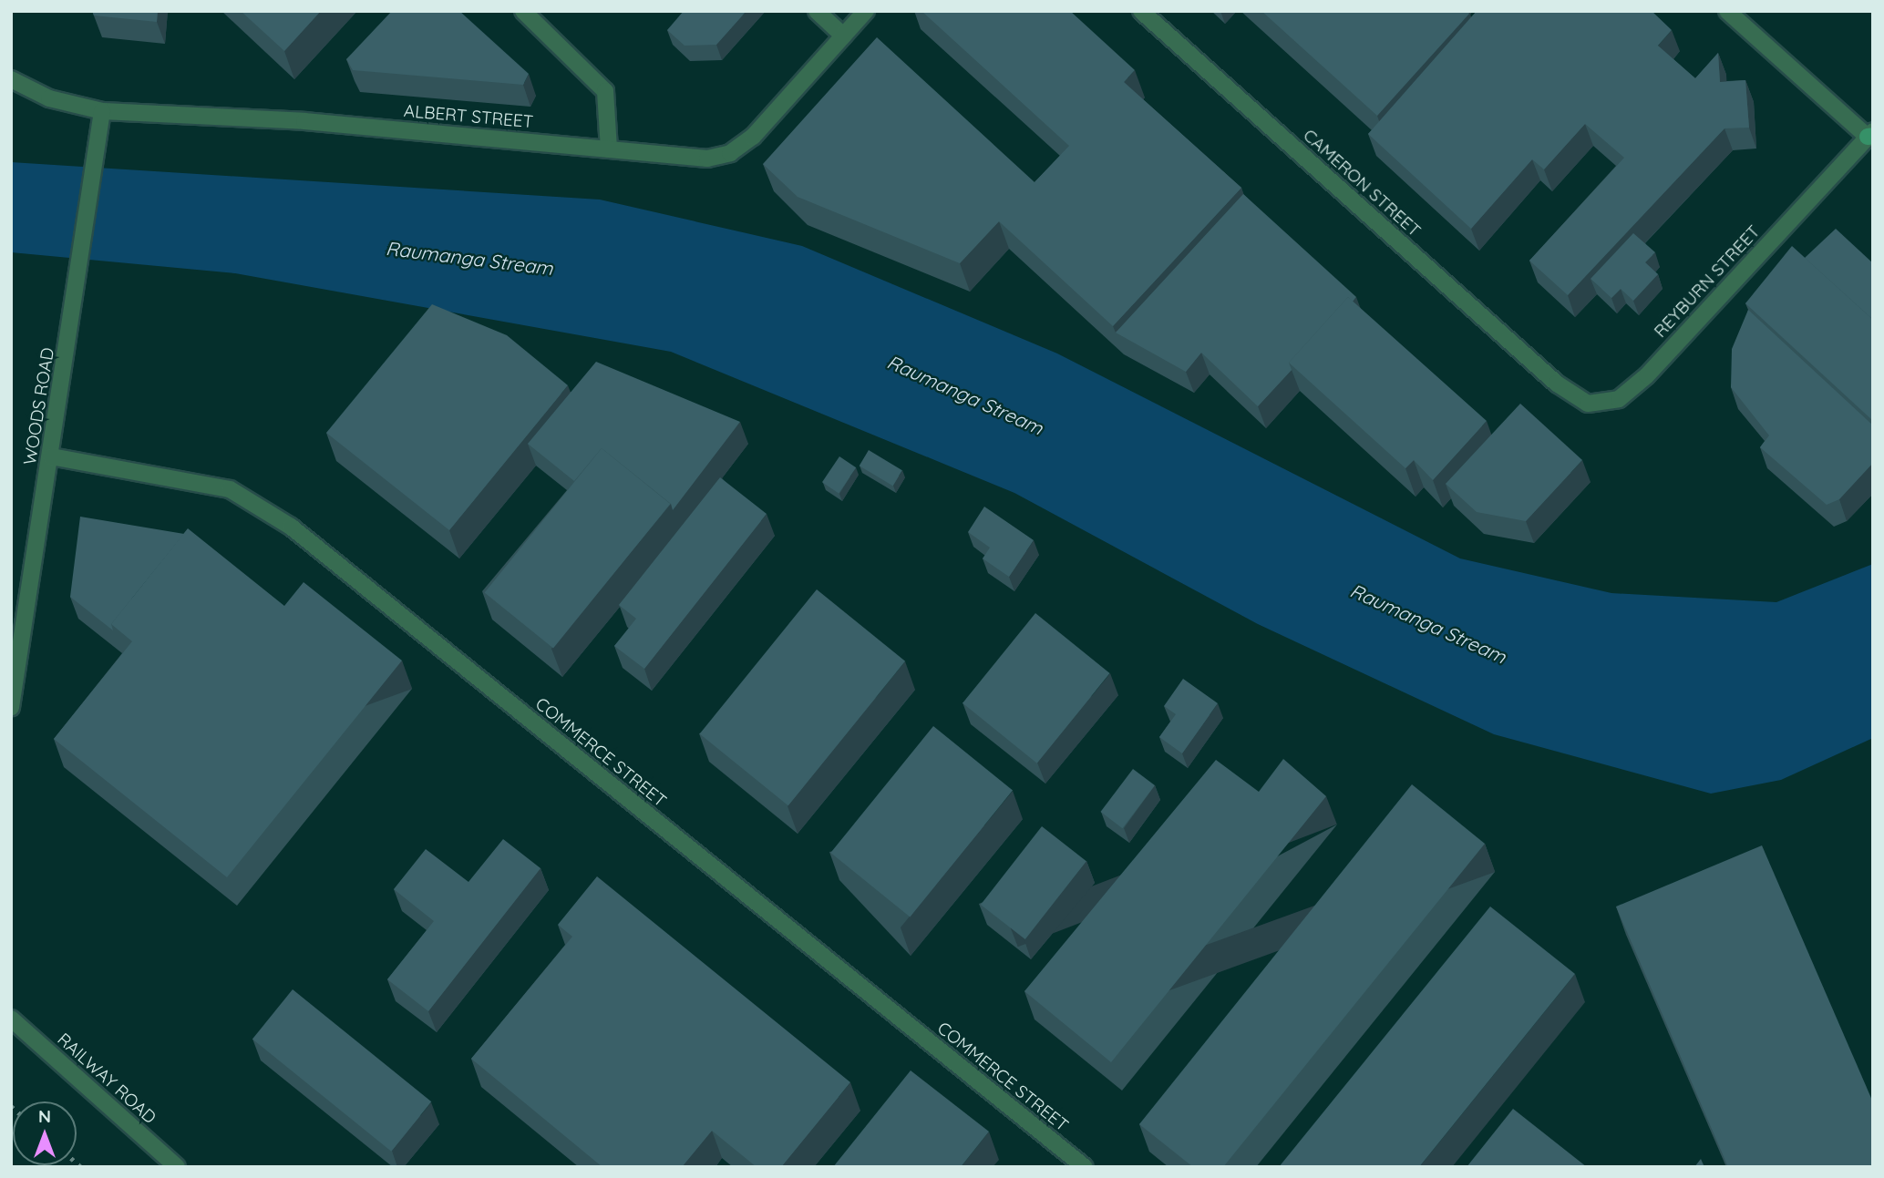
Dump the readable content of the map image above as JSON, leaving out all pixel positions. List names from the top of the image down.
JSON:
{
  "streets": {
    "street": [
      "ALBERT STREET",
      "CAMERON STREET",
      "REYBURN STREET",
      "WOODS ROAD",
      "COMMERCE STREET",
      "RAILWAY ROAD"
    ]
  },
  "crossings": [
    ["ALBERT STREET", "WOODS ROAD"],
    ["CAMERON STREET", "REYBURN STREET"],
    ["WOODS ROAD", "COMMERCE STREET"]
  ],
  "water": ["Raumanga Stream"],
  "north": "top"
}
